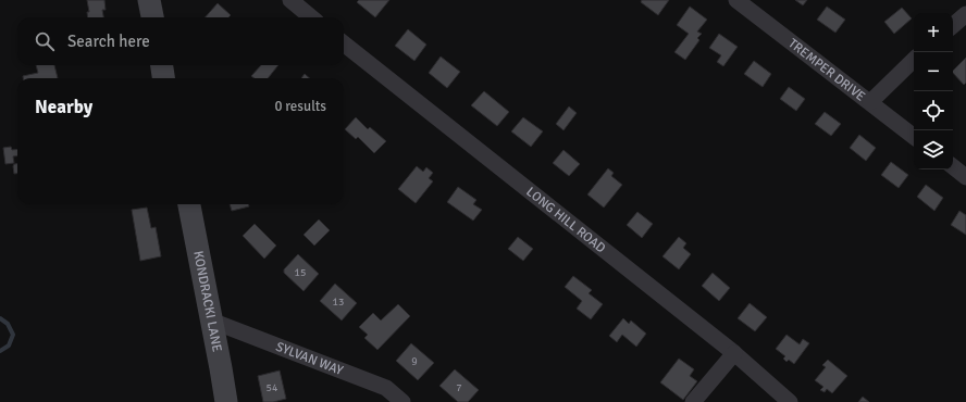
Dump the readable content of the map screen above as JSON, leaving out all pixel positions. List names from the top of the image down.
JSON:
{
  "streets": {
    "main road": ["KONDRACKI LANE"],
    "street": ["TREMPER DRIVE", "LONG HILL ROAD", "SYLVAN WAY"]
  },
  "crossings": [
    ["KONDRACKI LANE", "SYLVAN WAY"]
  ],
  "house_numbers": [
    "15",
    "13",
    "9",
    "54",
    "7"
  ],
  "page": {
    "map_buttons": ["+", "−"],
    "search": "Search here",
    "heading": ["Nearby", "0 results"]
  }
}
